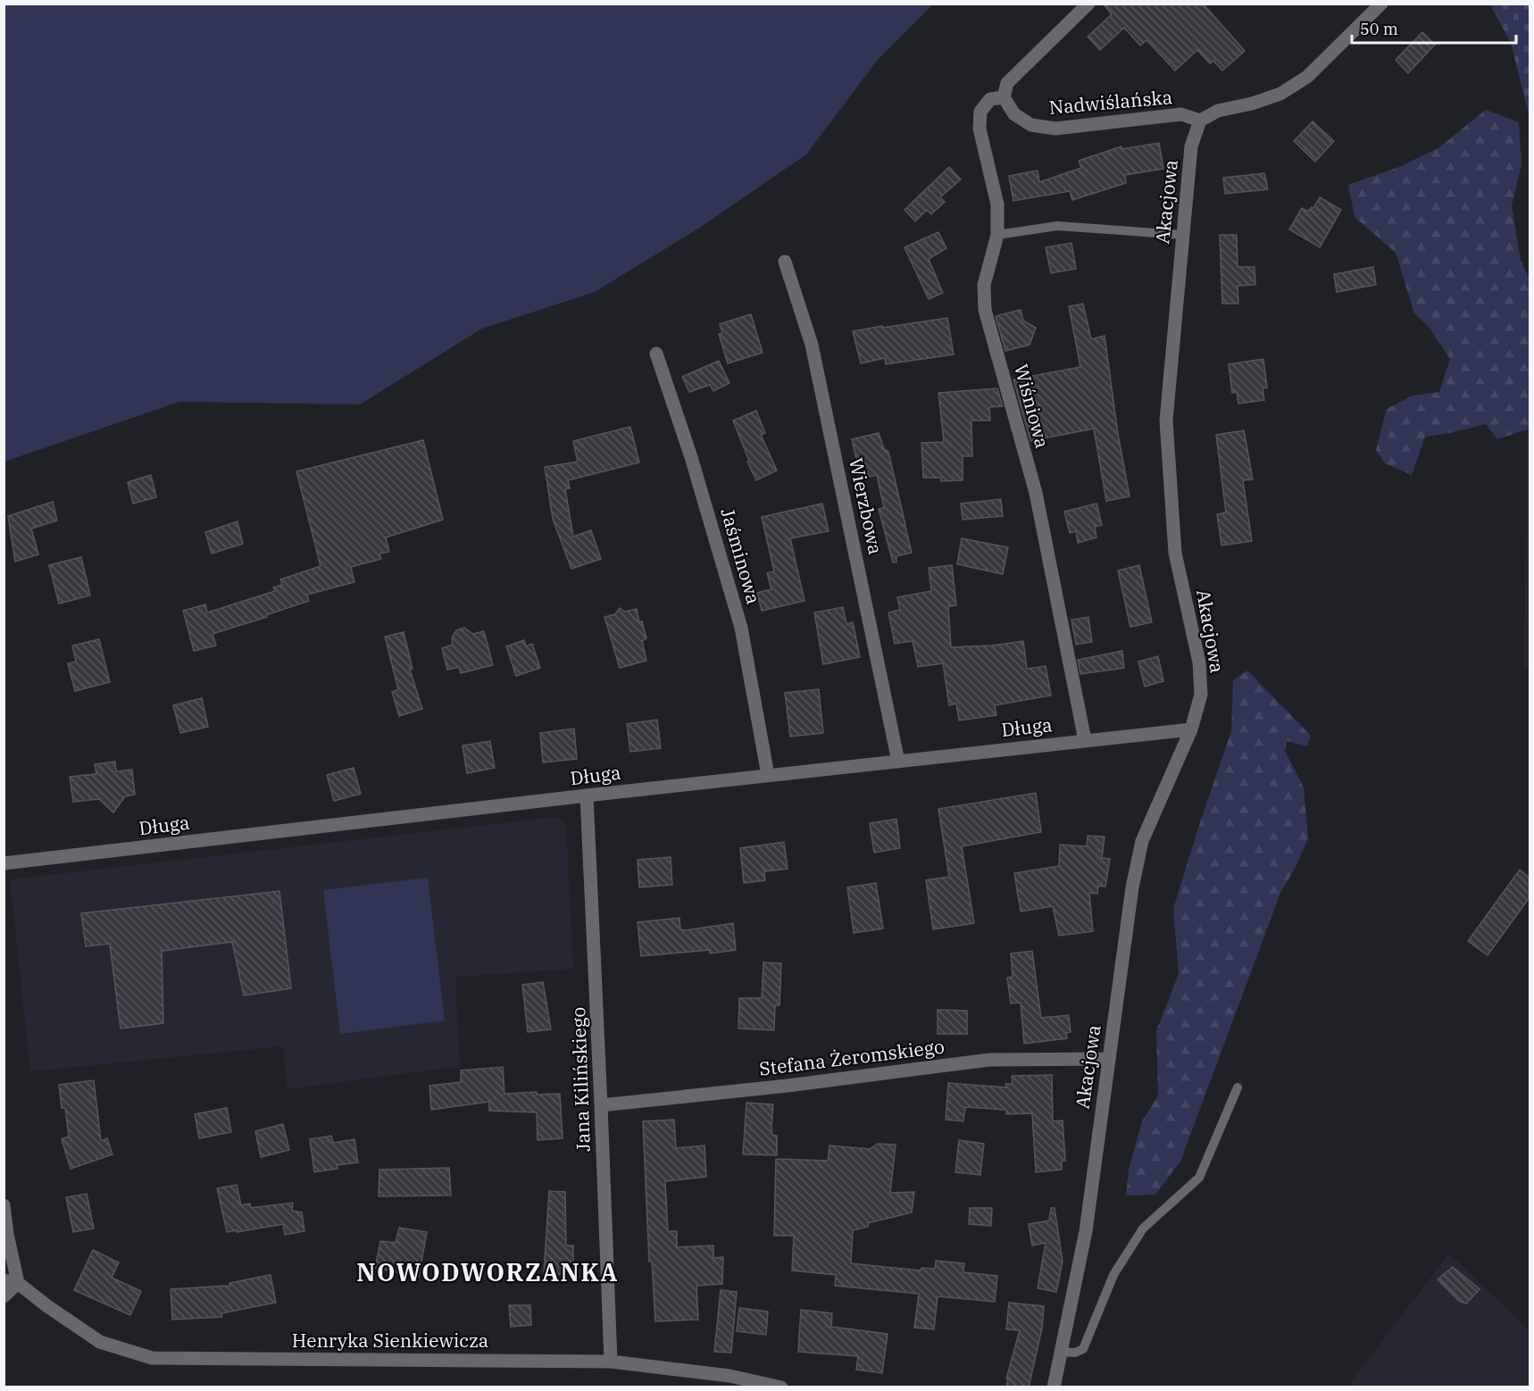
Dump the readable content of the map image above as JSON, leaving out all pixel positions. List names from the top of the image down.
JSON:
{
  "streets": {
    "street": [
      "Nadwiślańska",
      "Akacjowa",
      "Wiśniowa",
      "Wierzbowa",
      "Jaśminowa",
      "Długa",
      "Stefana Żeromskiego",
      "Jana Kilińskiego",
      "Henryka Sienkiewicza"
    ]
  },
  "crossings": [
    ["Nadwiślańska", "Akacjowa"],
    ["Nadwiślańska", "Wiśniowa"],
    ["Akacjowa", "Długa"],
    ["Akacjowa", "Stefana Żeromskiego"],
    ["Wiśniowa", "Długa"],
    ["Wierzbowa", "Długa"],
    ["Jaśminowa", "Długa"],
    ["Długa", "Jana Kilińskiego"],
    ["Stefana Żeromskiego", "Jana Kilińskiego"],
    ["Jana Kilińskiego", "Henryka Sienkiewicza"]
  ],
  "districts": ["NOWODWORZANKA"],
  "scale_bar": "50 m"
}
